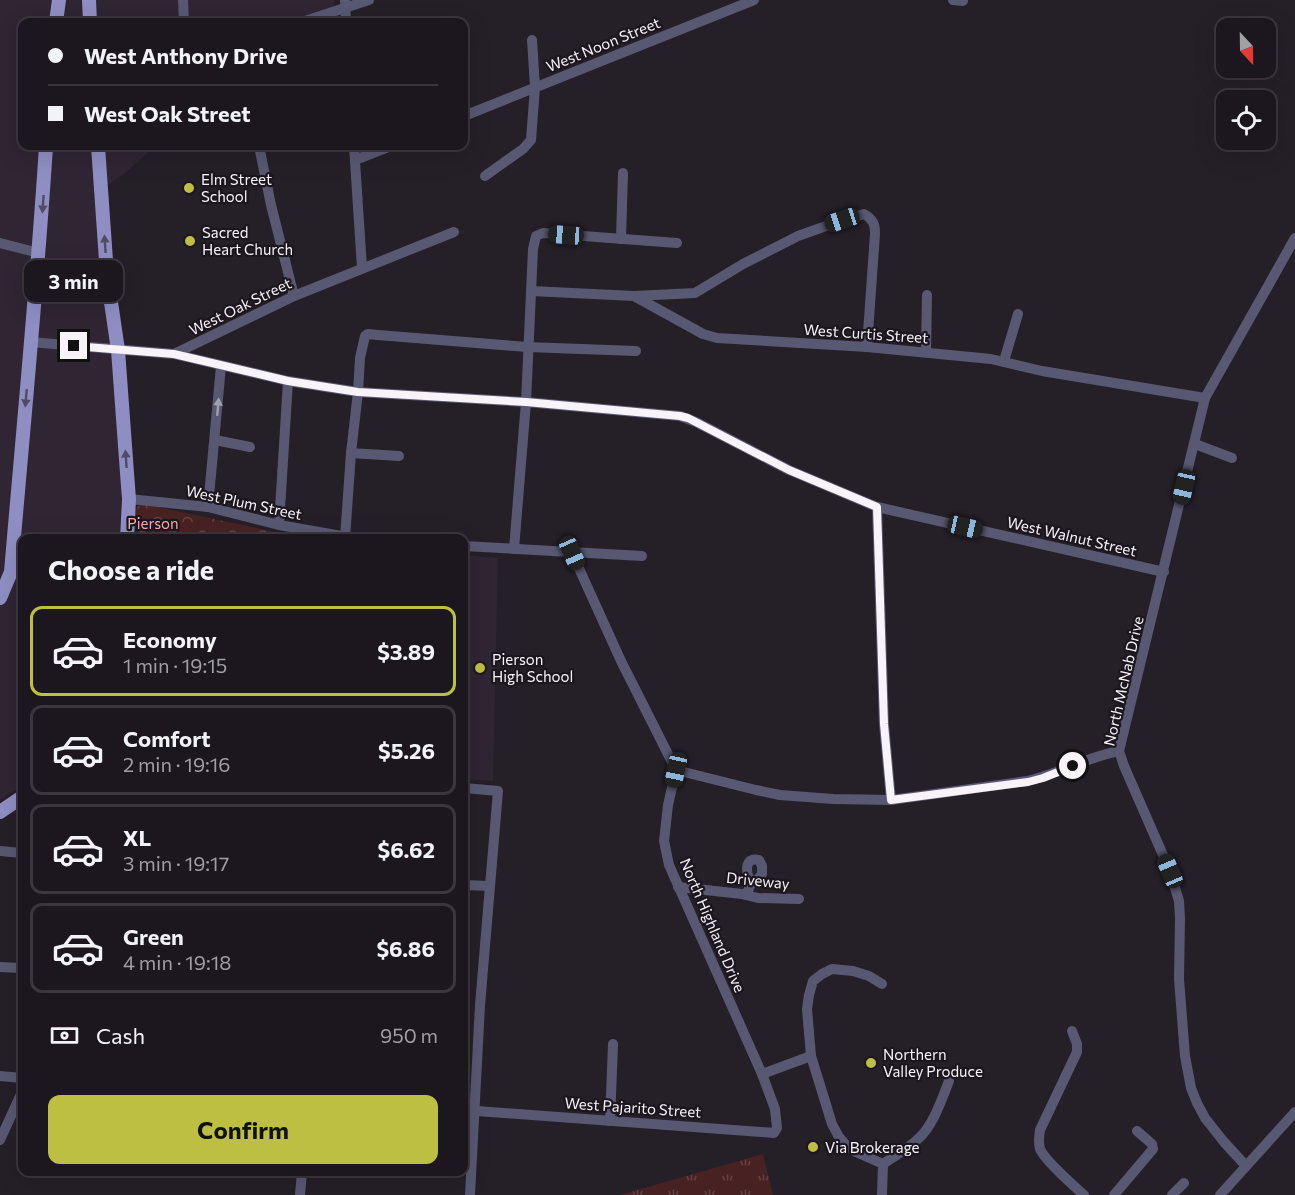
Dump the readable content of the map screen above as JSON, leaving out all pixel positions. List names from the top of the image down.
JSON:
{
  "streets": {
    "street": [
      "West Noon Street",
      "West Oak Street",
      "West Curtis Street",
      "West Plum Street",
      "West Walnut Street",
      "North McNab Drive",
      "Driveway",
      "North Highland Drive",
      "West Pajarito Street"
    ]
  },
  "crossings": [
    ["West Oak Street", "West Walnut Street"],
    ["West Curtis Street", "North McNab Drive"],
    ["West Walnut Street", "North McNab Drive"],
    ["Driveway", "North Highland Drive"],
    ["North Highland Drive", "West Pajarito Street"]
  ],
  "parks": ["Pierson"],
  "places": [
    "Elm Street School",
    "Sacred Heart Church",
    "Pierson High School",
    "Northern Valley Produce",
    "Via Brokerage"
  ],
  "north": "bottom",
  "page": {
    "banner": ["West Anthony Drive", "West Oak Street"],
    "bubble": "3 min",
    "heading": "Choose a ride",
    "list": [
      {
        "name": "Economy",
        "note": "1 min · 19:15",
        "value": "$3.89"
      },
      {
        "name": "Comfort",
        "note": "2 min · 19:16",
        "value": "$5.26"
      },
      {
        "name": "XL",
        "note": "3 min · 19:17",
        "value": "$6.62"
      },
      {
        "name": "Green",
        "note": "4 min · 19:18",
        "value": "$6.86"
      }
    ],
    "pay": ["Cash", "950 m"],
    "buttons": "Confirm"
  }
}
